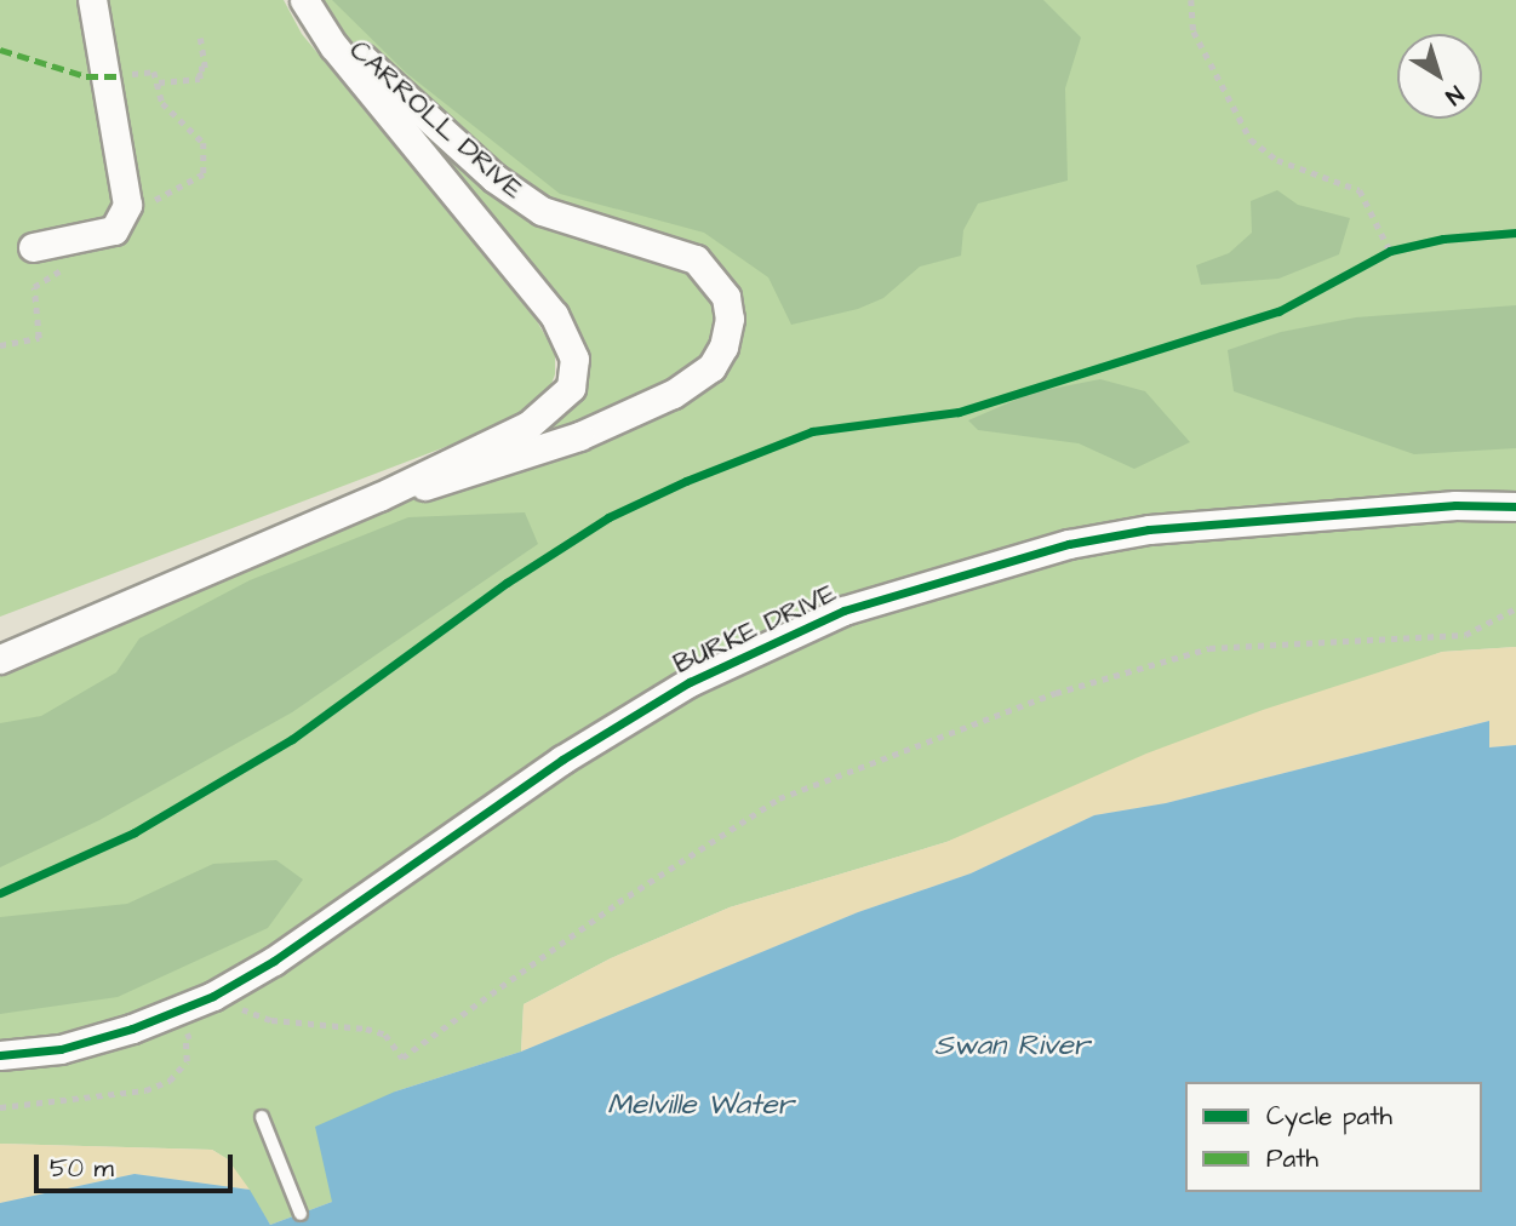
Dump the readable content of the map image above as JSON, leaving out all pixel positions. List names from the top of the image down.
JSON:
{
  "streets": {
    "street": ["CARROLL DRIVE", "BURKE DRIVE"]
  },
  "water": ["Swan River", "Melville Water"],
  "legend": ["Cycle path", "Path"],
  "scale_bar": "50 m",
  "north": "bottom right"
}
